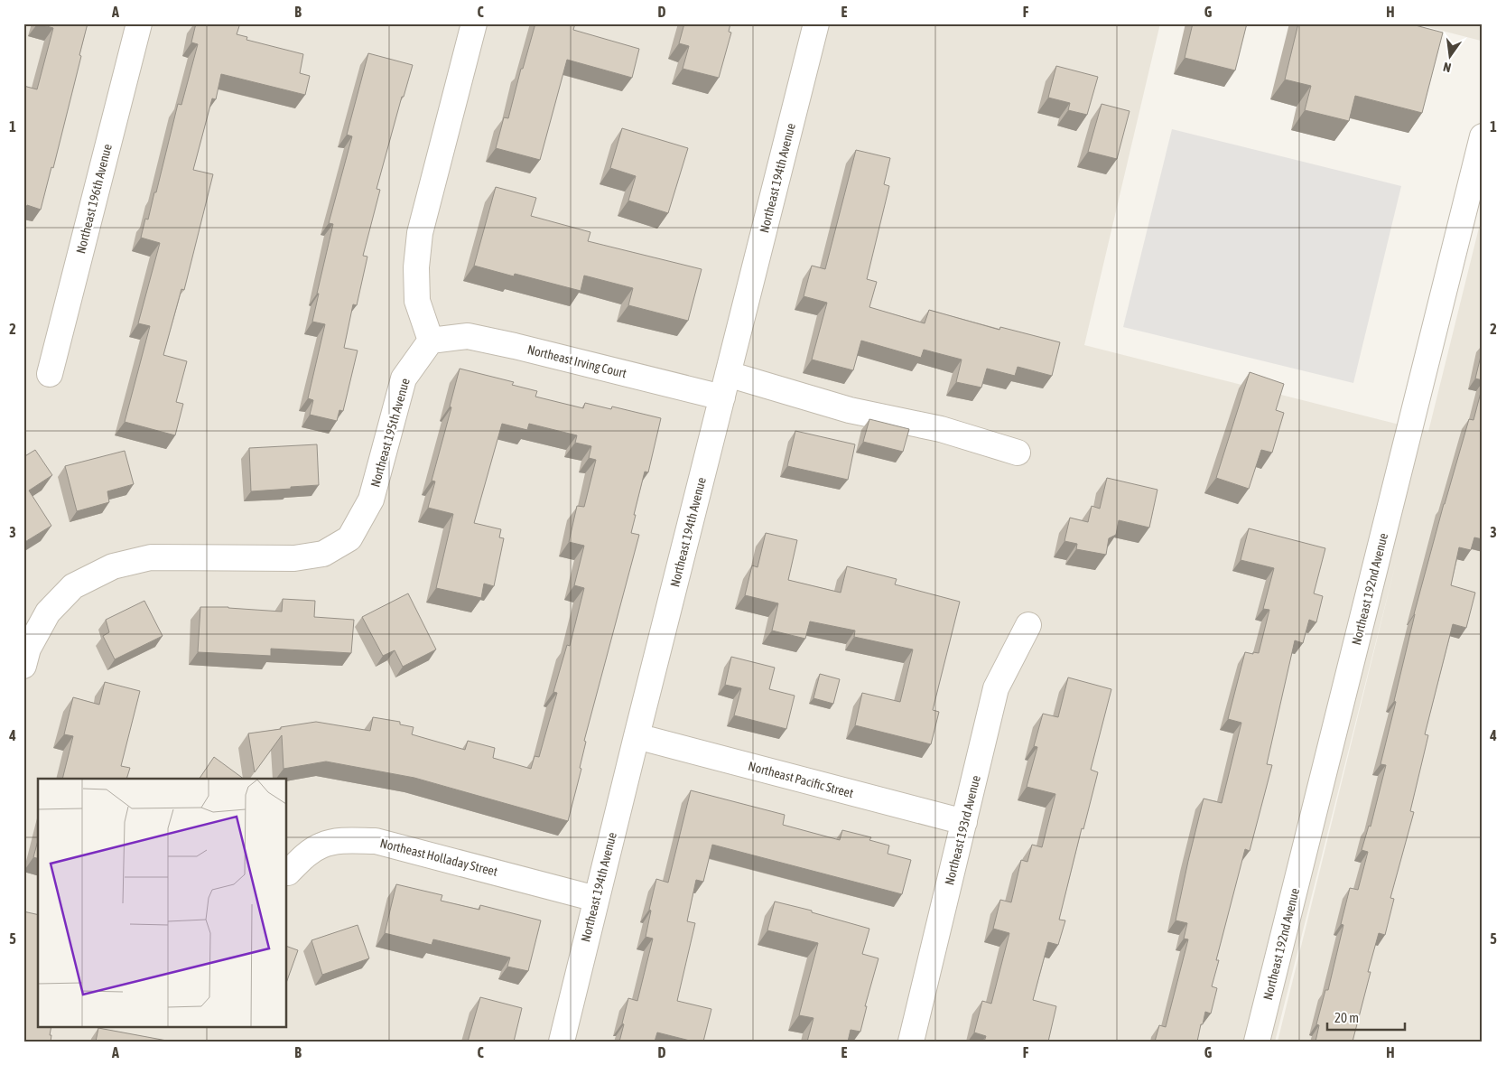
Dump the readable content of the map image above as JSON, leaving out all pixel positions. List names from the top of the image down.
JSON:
{
  "streets": {
    "street": [
      "Northeast 194th Avenue",
      "Northeast 196th Avenue",
      "Northeast Irving Court",
      "Northeast 195th Avenue",
      "Northeast 192nd Avenue",
      "Northeast Pacific Street",
      "Northeast 193rd Avenue",
      "Northeast Holladay Street"
    ]
  },
  "crossings": [
    ["Northeast 194th Avenue", "Northeast Irving Court"],
    ["Northeast 194th Avenue", "Northeast Pacific Street"],
    ["Northeast 194th Avenue", "Northeast Holladay Street"],
    ["Northeast Irving Court", "Northeast 195th Avenue"],
    ["Northeast Pacific Street", "Northeast 193rd Avenue"]
  ],
  "scale_bar": "20 m",
  "north": "bottom",
  "grid": {
    "columns": [
      "A",
      "B",
      "C",
      "D",
      "E",
      "F",
      "G",
      "H"
    ],
    "rows": [
      "1",
      "2",
      "3",
      "4",
      "5"
    ]
  }
}
